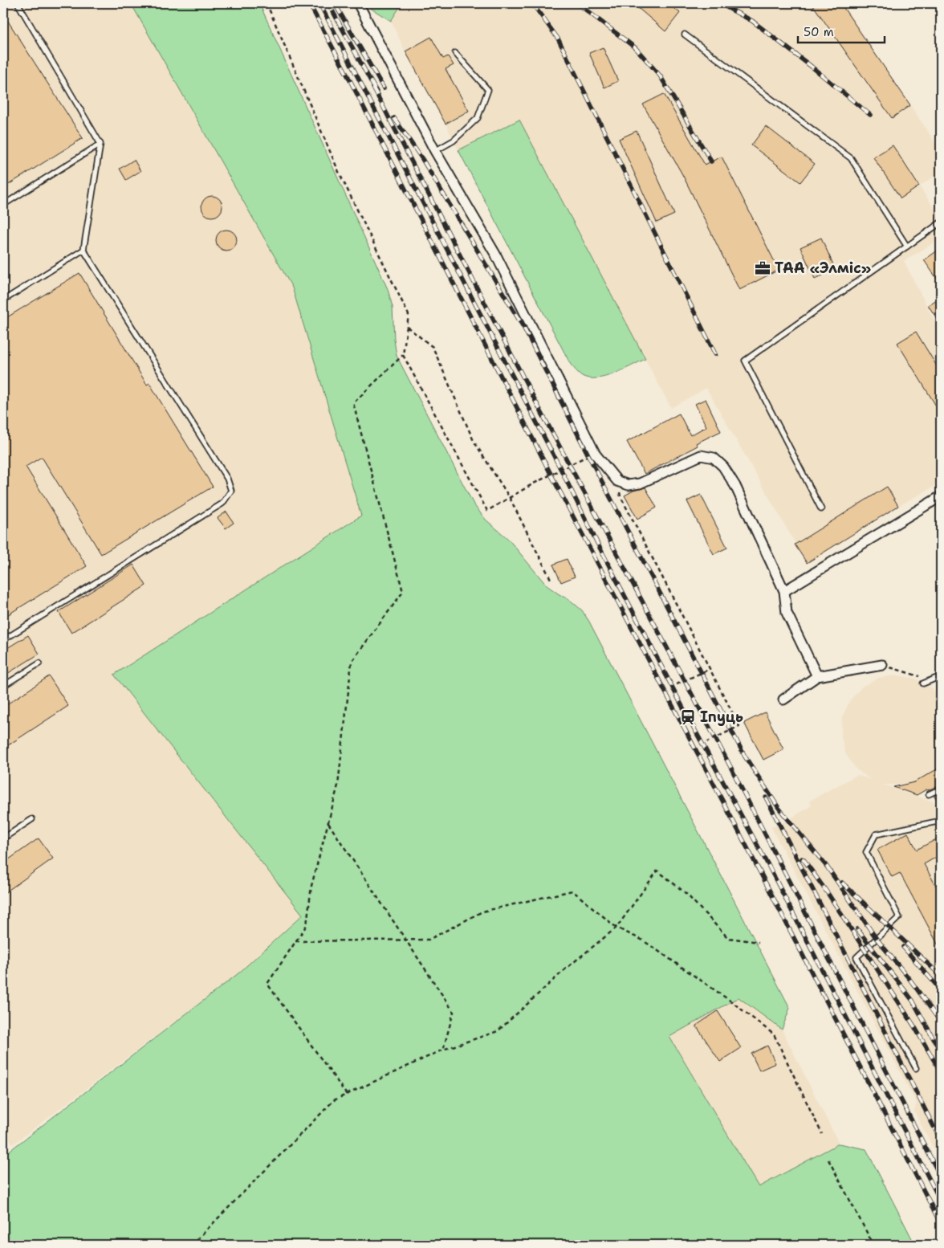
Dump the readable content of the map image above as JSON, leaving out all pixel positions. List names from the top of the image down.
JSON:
{
  "places": {
    "office": ["ТАА «Элміс»"],
    "station": ["Іпуць"]
  },
  "scale_bar": "50 m"
}
